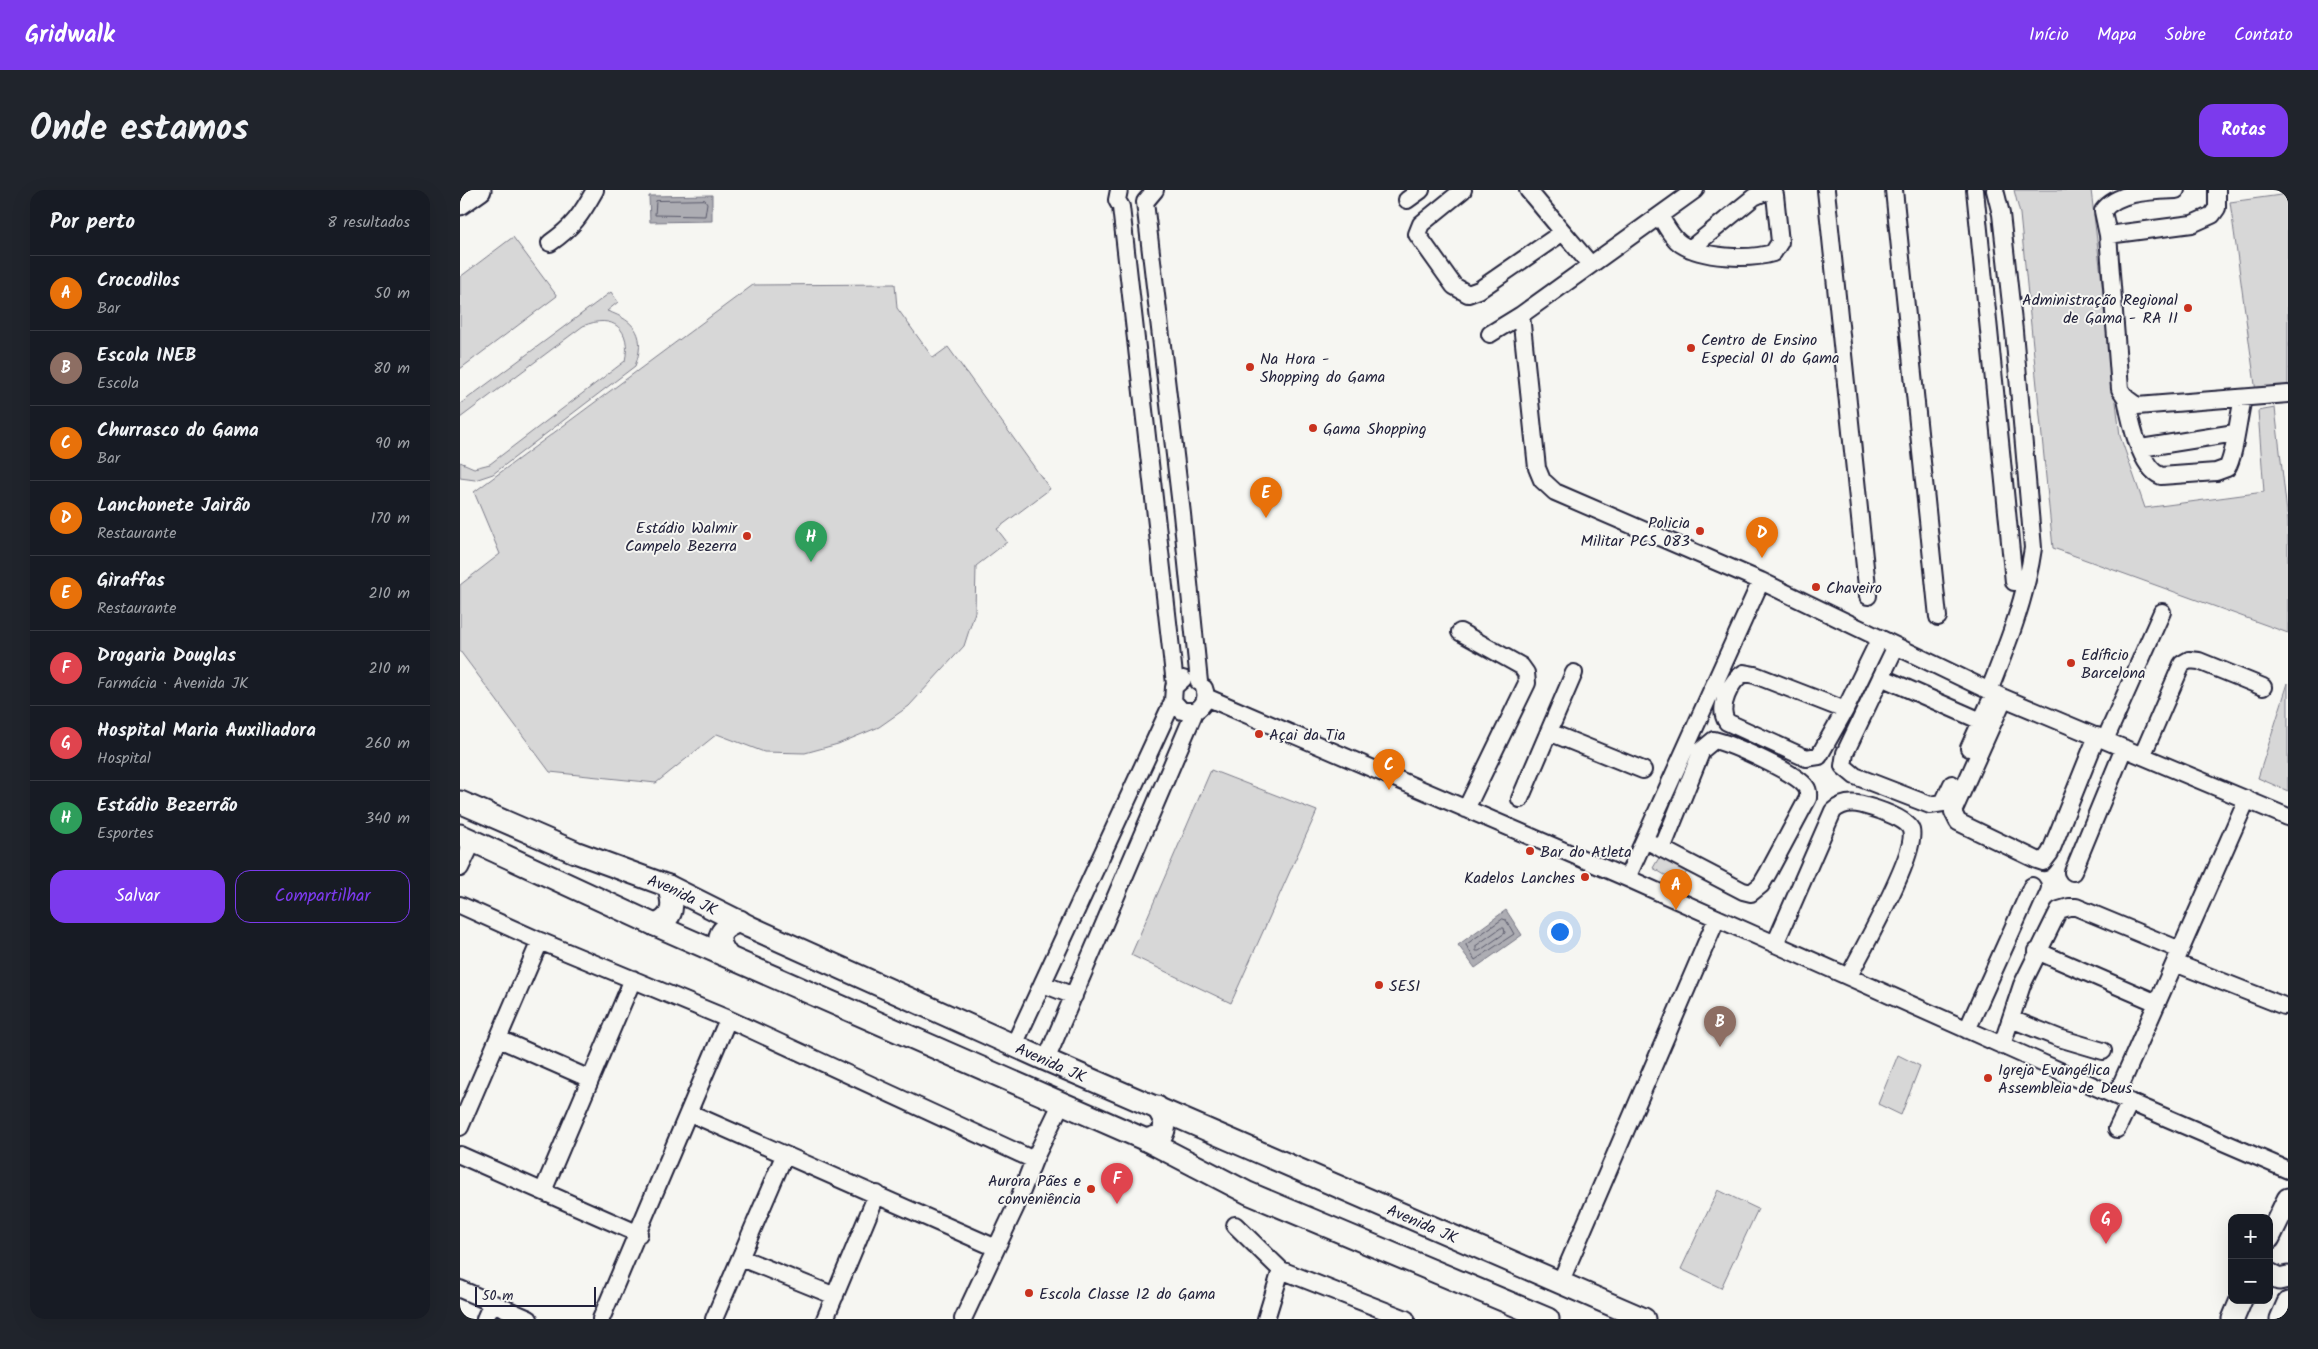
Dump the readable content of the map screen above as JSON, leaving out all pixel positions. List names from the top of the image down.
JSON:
{
  "streets": {
    "main road": ["Avenida JK"]
  },
  "places": [
    "Administração Regional de Gama - RA II",
    "Centro de Ensino Especial 01 do Gama",
    "Na Hora - Shopping do Gama",
    "Gama Shopping",
    "Policia Militar PCS 083",
    "Estádio Walmir Campelo Bezerra",
    "Chaveiro",
    "Edíficio Barcelona",
    "Açai da Tia",
    "Bar do Atleta",
    "Kadelos Lanches",
    "SESI",
    "Igreja Evangélica Assembleia de Deus",
    "Aurora Pães e conveniência",
    "Escola Classe 12 do Gama"
  ],
  "scale_bar": "50 m",
  "page": {
    "header": "Gridwalk",
    "nav": [
      "Início",
      "Mapa",
      "Sobre",
      "Contato"
    ],
    "title": "Onde estamos",
    "buttons": [
      "Rotas",
      ["Salvar", "Compartilhar"]
    ],
    "heading": ["Por perto", "8 resultados"],
    "list": [
      {
        "mark": "A",
        "name": "Crocodilos",
        "note": "Bar",
        "value": "50 m"
      },
      {
        "mark": "B",
        "name": "Escola INEB",
        "note": "Escola",
        "value": "80 m"
      },
      {
        "mark": "C",
        "name": "Churrasco do Gama",
        "note": "Bar",
        "value": "90 m"
      },
      {
        "mark": "D",
        "name": "Lanchonete Jairão",
        "note": "Restaurante",
        "value": "170 m"
      },
      {
        "mark": "E",
        "name": "Giraffas",
        "note": "Restaurante",
        "value": "210 m"
      },
      {
        "mark": "F",
        "name": "Drogaria Douglas",
        "note": "Farmácia · Avenida JK",
        "value": "210 m"
      },
      {
        "mark": "G",
        "name": "Hospital Maria Auxiliadora",
        "note": "Hospital",
        "value": "260 m"
      },
      {
        "mark": "H",
        "name": "Estádio Bezerrão",
        "note": "Esportes",
        "value": "340 m"
      }
    ],
    "pins": [
      "E",
      "D",
      "H",
      "C",
      "A",
      "B",
      "F",
      "G"
    ],
    "map_buttons": ["+", "−"],
    "scale": "50 m"
  }
}
